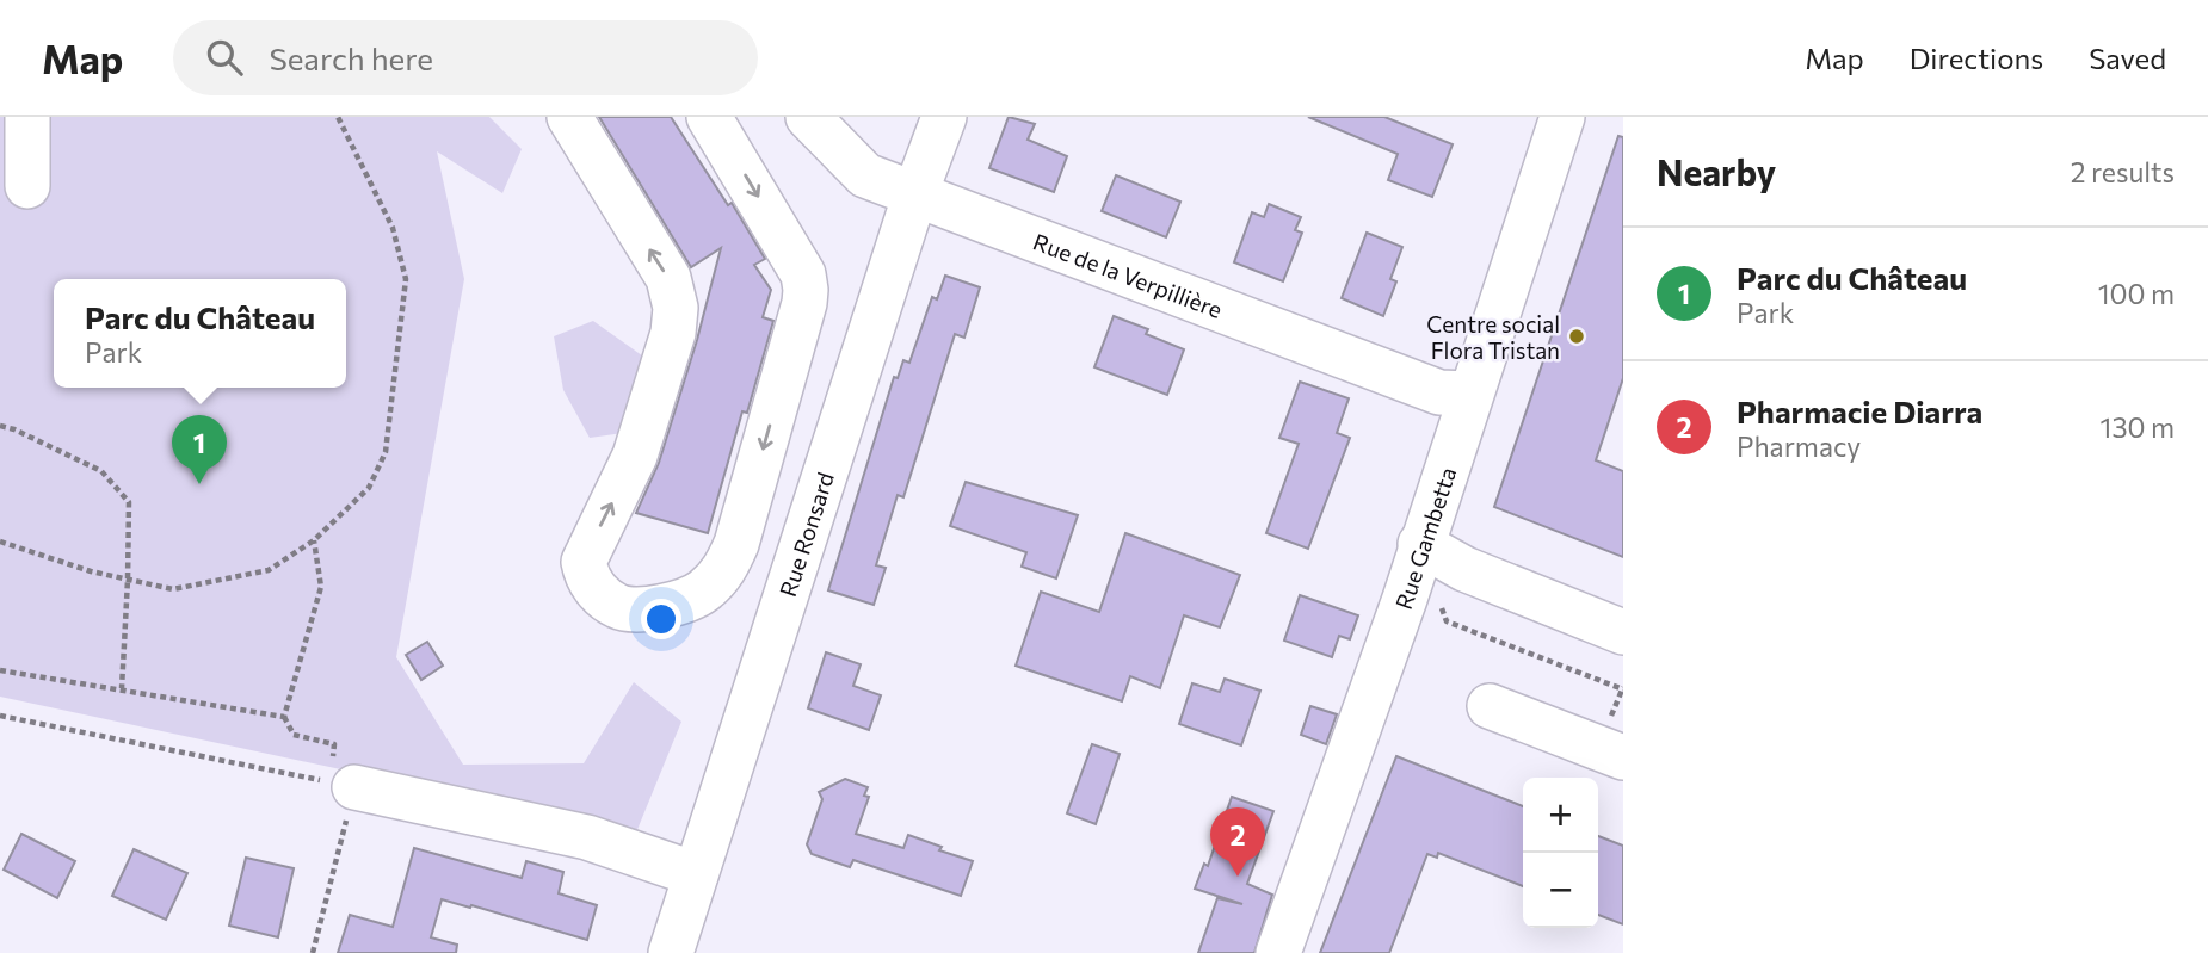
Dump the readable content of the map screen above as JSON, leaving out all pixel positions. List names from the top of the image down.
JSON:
{
  "streets": {
    "street": ["Rue de la Verpillière", "Rue Ronsard", "Rue Gambetta"]
  },
  "crossings": [
    ["Rue de la Verpillière", "Rue Ronsard"],
    ["Rue de la Verpillière", "Rue Gambetta"]
  ],
  "places": ["Centre social Flora Tristan"],
  "page": {
    "header": "Map",
    "search": "Search here",
    "nav": ["Map", "Directions", "Saved"],
    "heading": ["Nearby", "2 results"],
    "list": [
      {
        "mark": "1",
        "name": "Parc du Château",
        "note": "Park",
        "value": "100 m"
      },
      {
        "mark": "2",
        "name": "Pharmacie Diarra",
        "note": "Pharmacy",
        "value": "130 m"
      }
    ],
    "popup": ["Parc du Château", "Park"],
    "pins": ["1", "2"],
    "map_buttons": ["+", "−"]
  }
}
